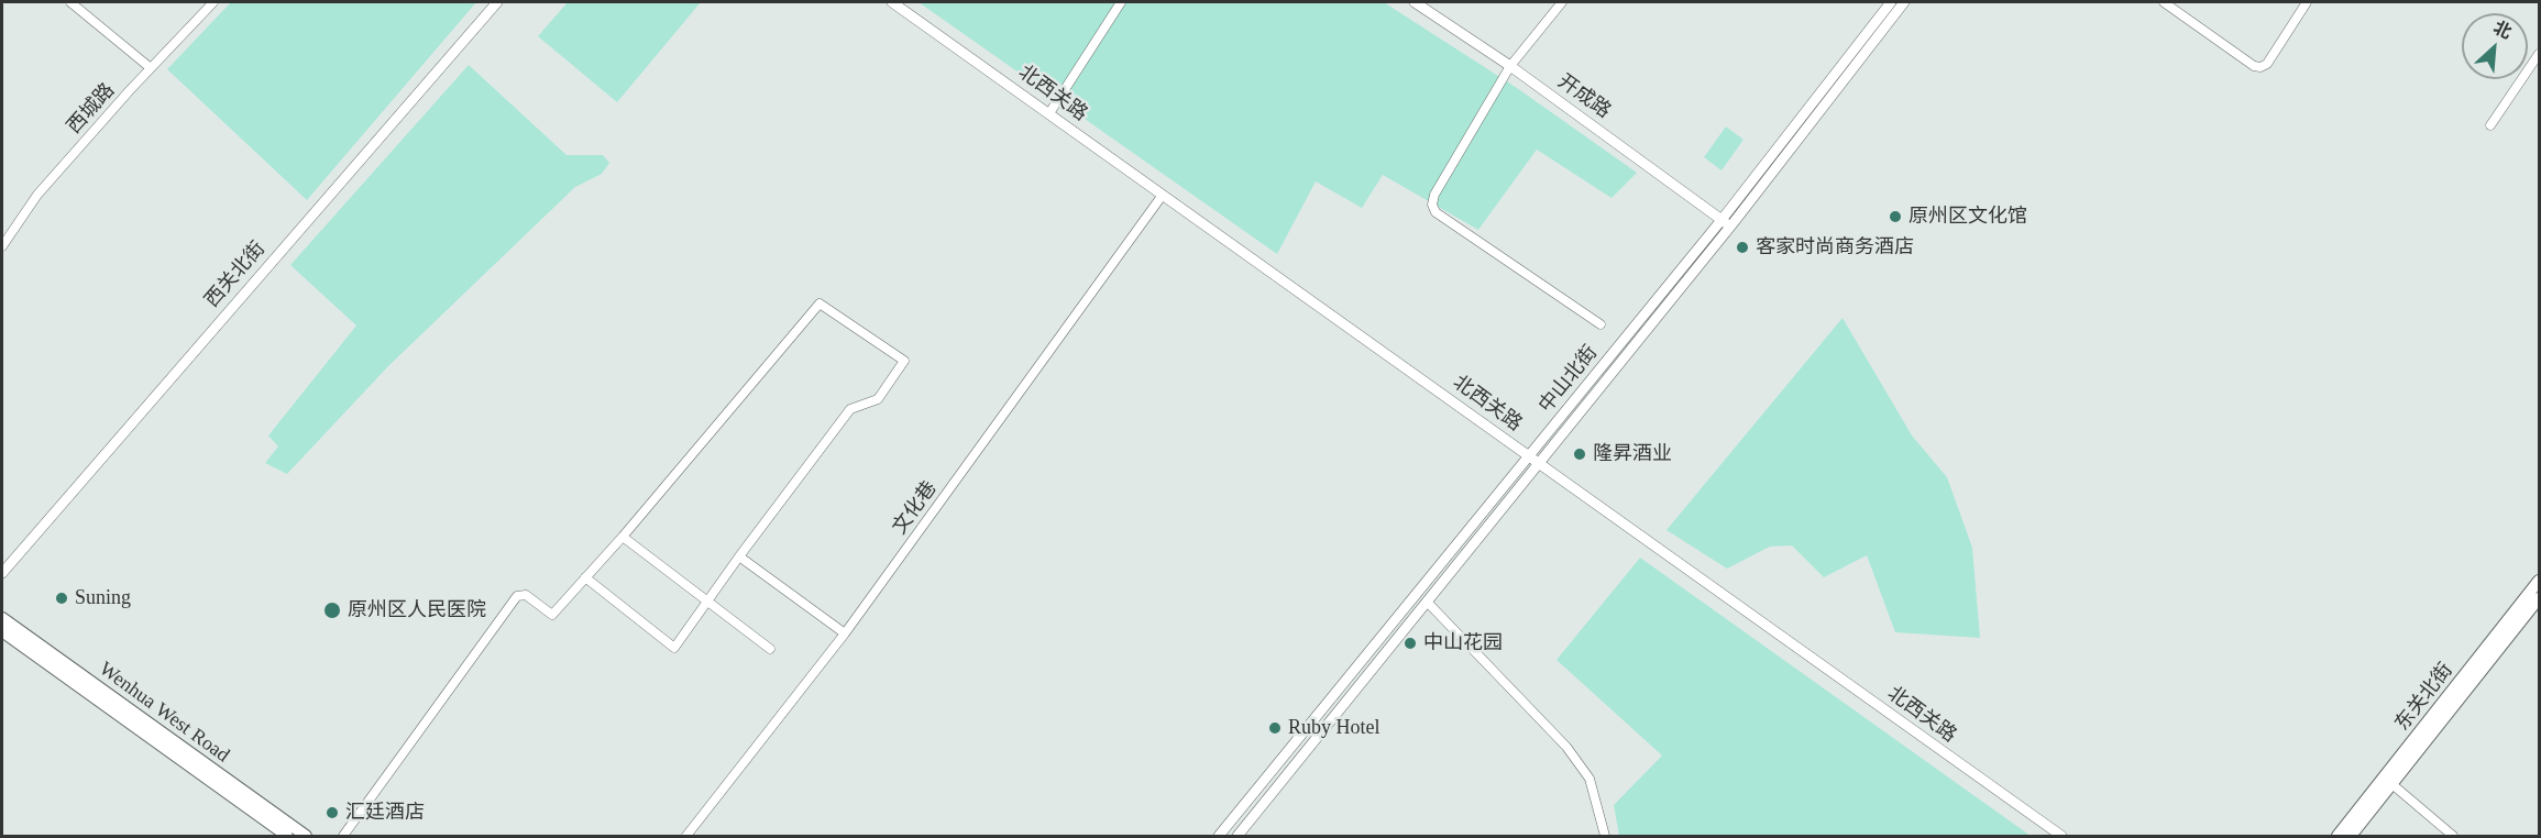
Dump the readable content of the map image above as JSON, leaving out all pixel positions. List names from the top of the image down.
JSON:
{
  "streets": {
    "main road": ["东关北街", "Wenhua West Road"],
    "street": [
      "北西关路",
      "开成路",
      "西城路",
      "西关北街",
      "中山北街",
      "文化巷"
    ]
  },
  "crossings": [
    ["北西关路", "中山北街"],
    ["北西关路", "文化巷"],
    ["开成路", "中山北街"]
  ],
  "places": [
    "原州区文化馆",
    "客家时尚商务酒店",
    "隆昇酒业",
    "Suning",
    "原州区人民医院",
    "中山花园",
    "Ruby Hotel",
    "汇廷酒店"
  ],
  "north": "top right"
}
